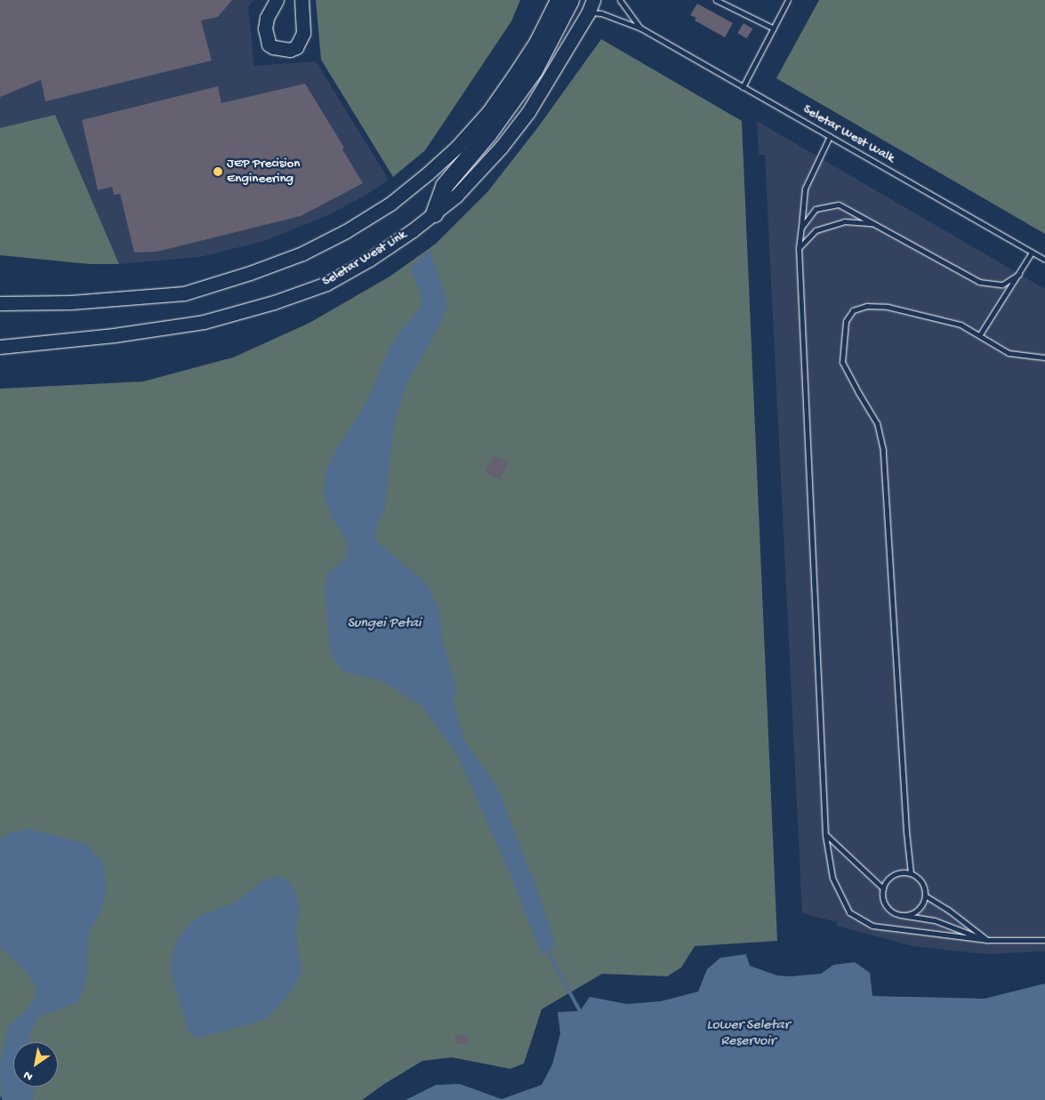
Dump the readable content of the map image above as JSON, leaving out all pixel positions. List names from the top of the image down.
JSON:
{
  "streets": {
    "main road": ["Seletar West Link"],
    "lane": ["Seletar West Walk"]
  },
  "crossings": [
    ["Seletar West Walk", "Seletar West Link"]
  ],
  "water": ["Sungei Petai", "Lower Seletar Reservoir"],
  "places": ["JEP Precision Engineering"],
  "north": "bottom left"
}
